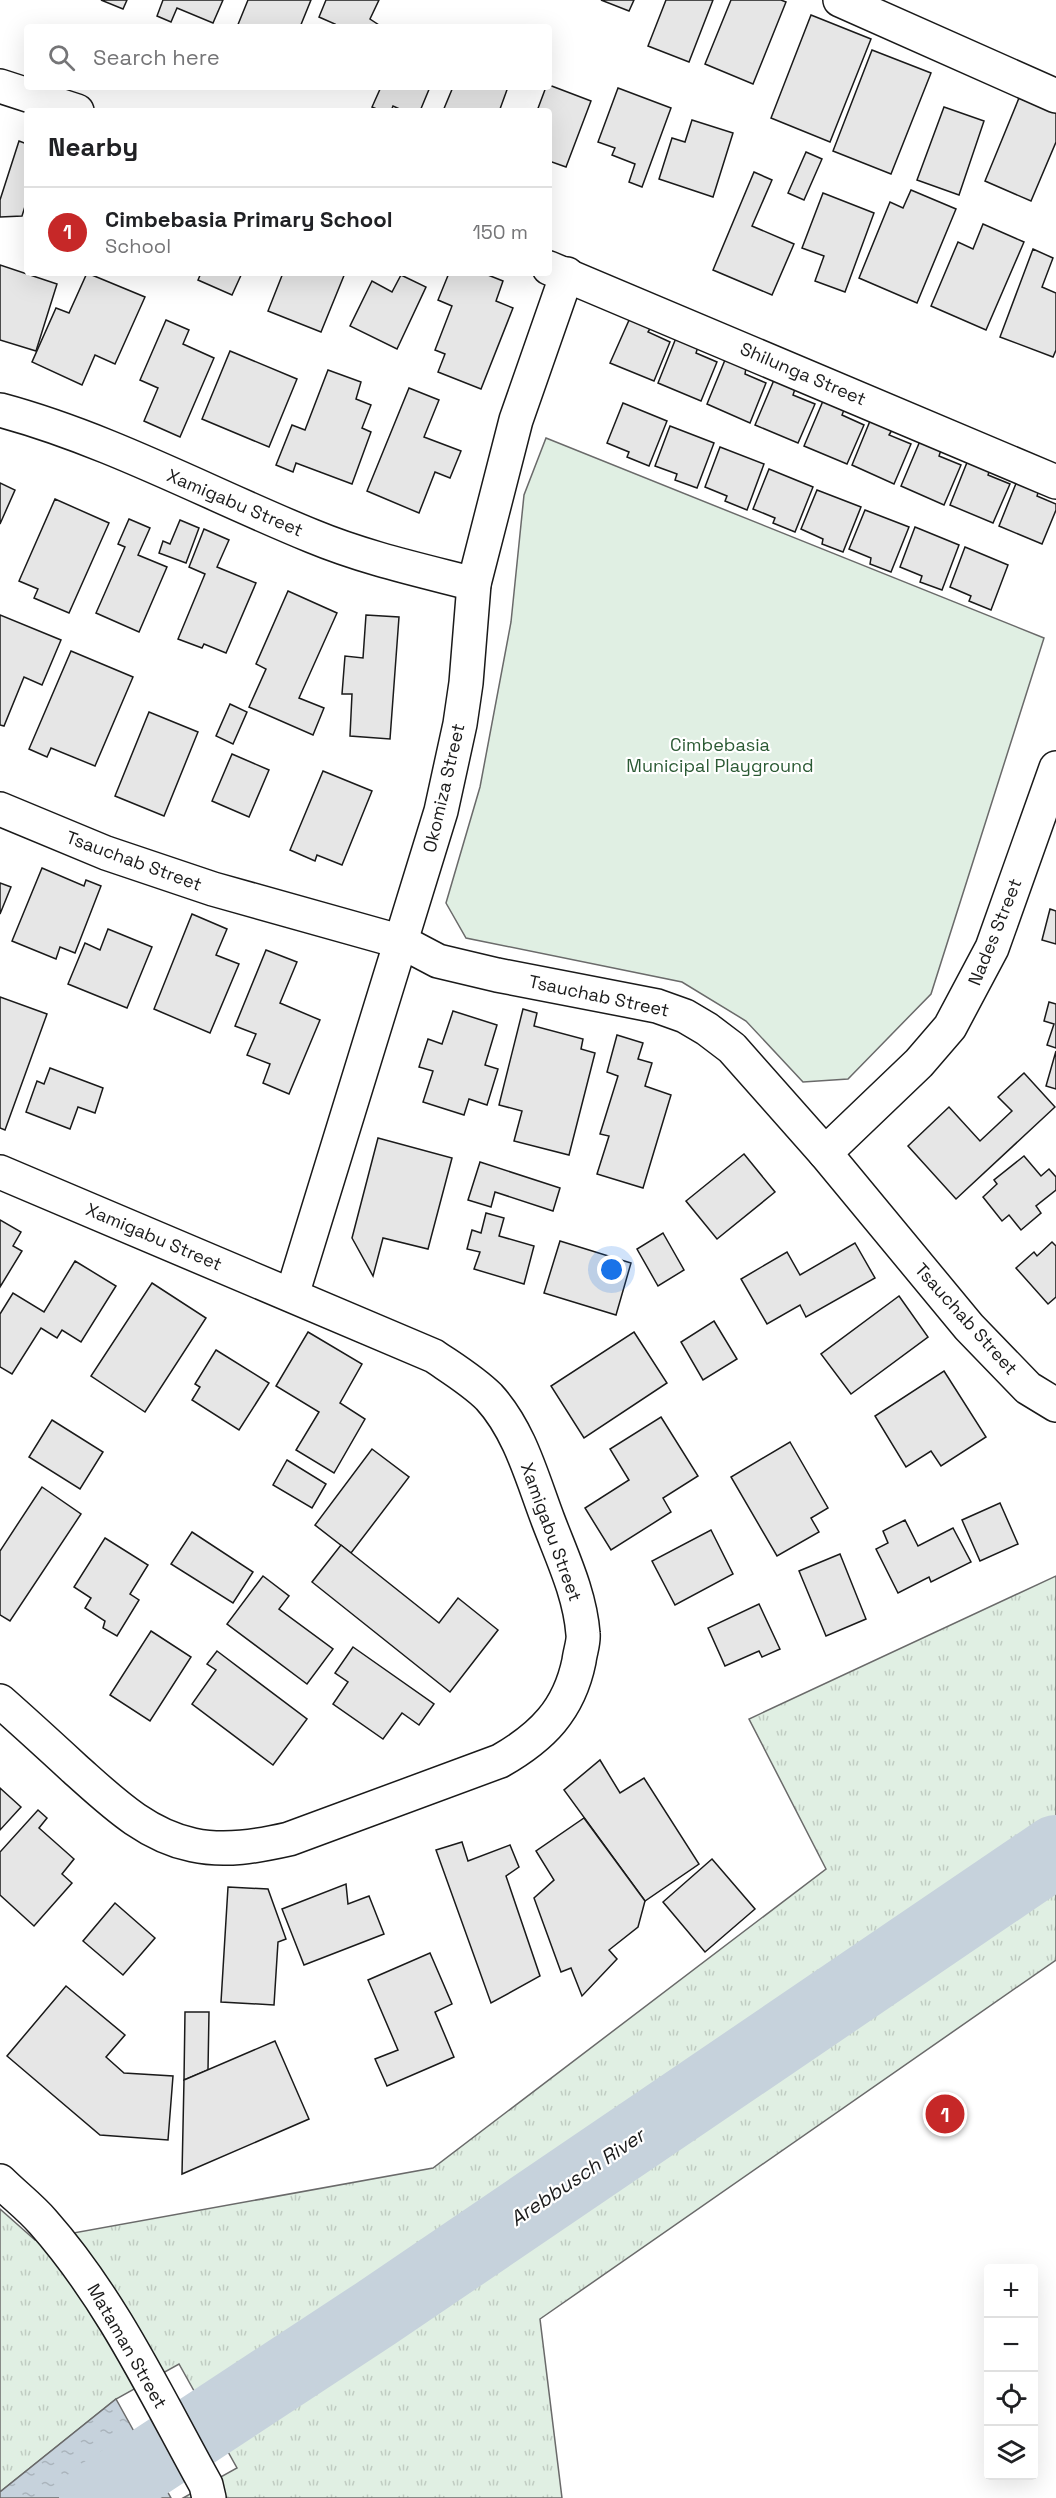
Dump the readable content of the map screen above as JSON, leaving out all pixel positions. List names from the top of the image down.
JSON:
{
  "streets": {
    "street": [
      "Shilunga Street",
      "Xamigabu Street",
      "Okomiza Street",
      "Tsauchab Street",
      "Nades Street",
      "Mataman Street"
    ]
  },
  "crossings": [
    ["Shilunga Street", "Okomiza Street"],
    ["Xamigabu Street", "Okomiza Street"],
    ["Okomiza Street", "Tsauchab Street"],
    ["Tsauchab Street", "Nades Street"]
  ],
  "water": ["Arebbusch River"],
  "parks": ["Cimbebasia Municipal Playground"],
  "page": {
    "search": "Search here",
    "heading": "Nearby",
    "list": [
      {
        "mark": "1",
        "name": "Cimbebasia Primary School",
        "note": "School",
        "value": "150 m"
      }
    ],
    "pins": "1",
    "map_buttons": ["+", "−"]
  }
}
